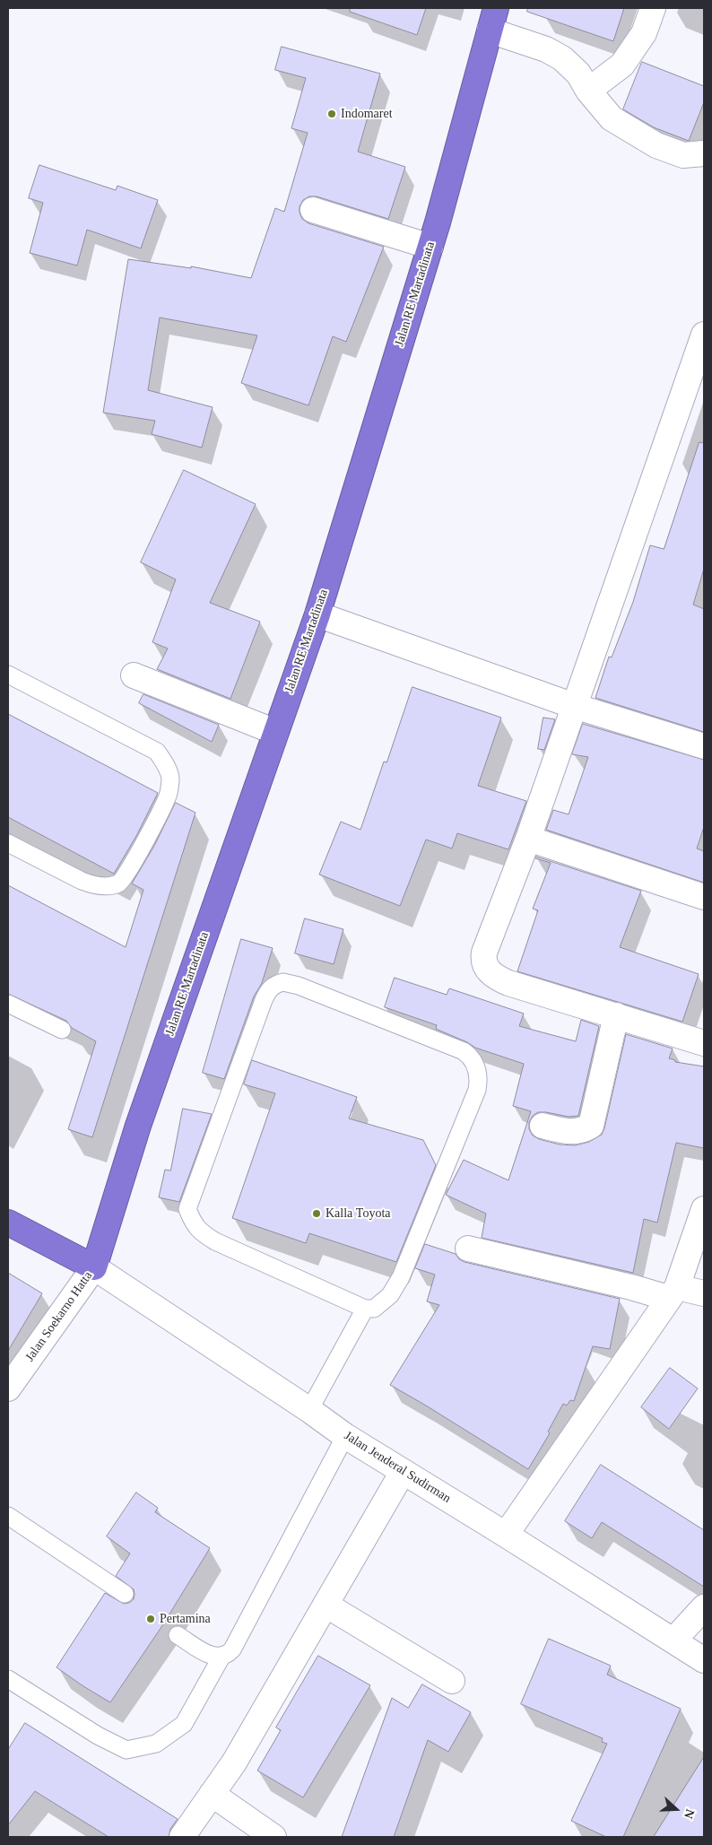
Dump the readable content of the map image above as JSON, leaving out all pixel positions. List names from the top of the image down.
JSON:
{
  "streets": {
    "highway": ["Jalan RE Martadinata"],
    "street": ["Jalan Soekarno Hatta", "Jalan Jenderal Sudirman"]
  },
  "crossings": [
    ["Jalan RE Martadinata", "Jalan Soekarno Hatta"],
    ["Jalan RE Martadinata", "Jalan Jenderal Sudirman"],
    ["Jalan Soekarno Hatta", "Jalan Jenderal Sudirman"]
  ],
  "places": ["Indomaret", "Kalla Toyota", "Pertamina"],
  "north": "right"
}
